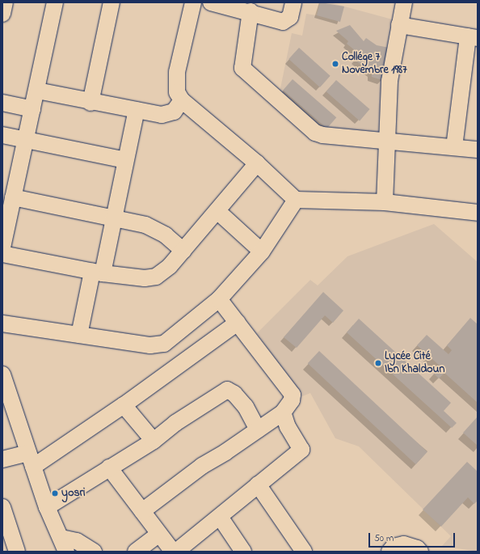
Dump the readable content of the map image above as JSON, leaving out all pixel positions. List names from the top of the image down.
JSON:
{
  "places": ["Collége 7 Novembre 1987", "Lycée Cité Ibn Khaldoun", "yosri"],
  "scale_bar": "50 m"
}
